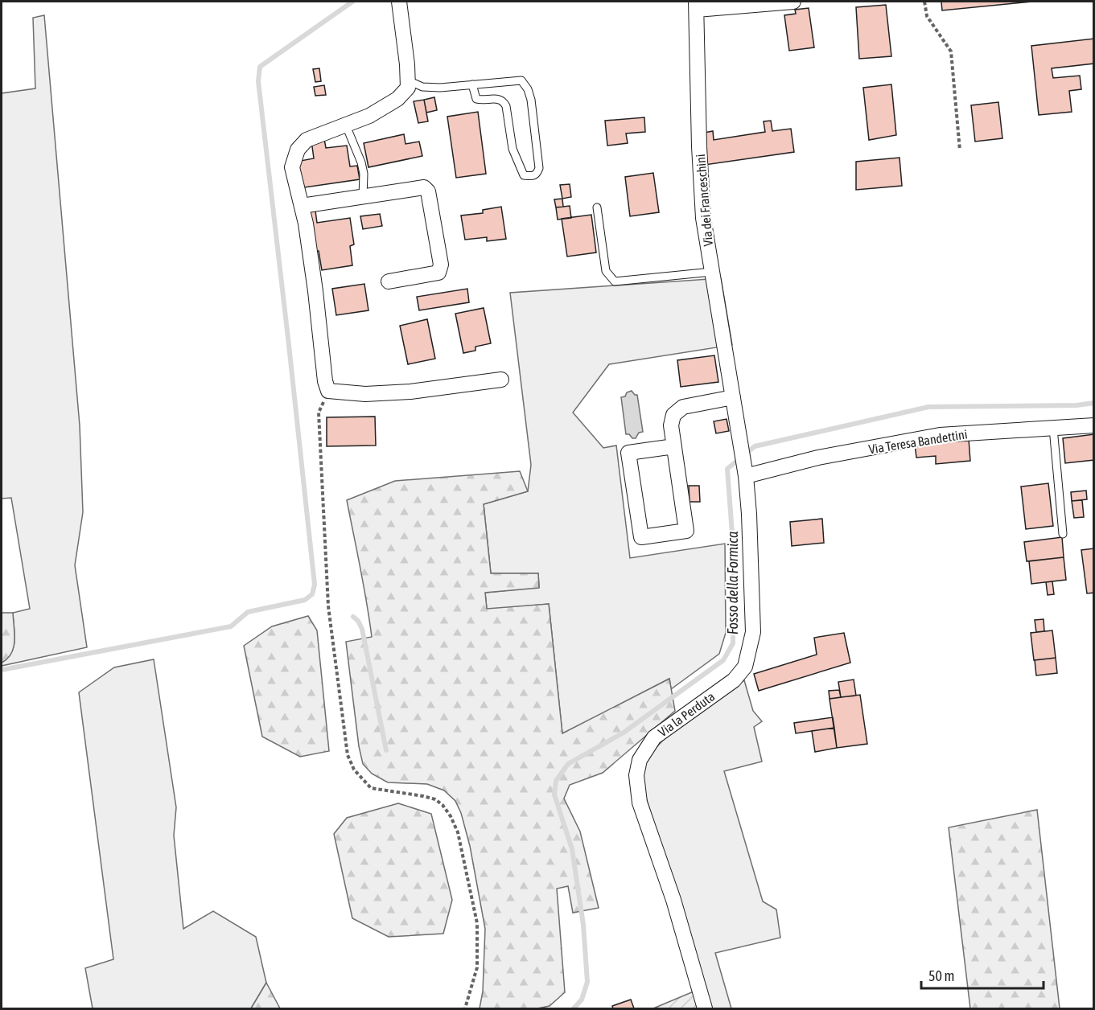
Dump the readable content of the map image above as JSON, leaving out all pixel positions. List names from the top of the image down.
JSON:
{
  "streets": {
    "street": ["Via dei Franceschini", "Via Teresa Bandettini", "Via la Perduta"]
  },
  "crossings": [
    ["Via dei Franceschini", "Via Teresa Bandettini"],
    ["Via dei Franceschini", "Via la Perduta"],
    ["Via Teresa Bandettini", "Via la Perduta"]
  ],
  "water": ["Fosso della Formica"],
  "scale_bar": "50 m"
}
